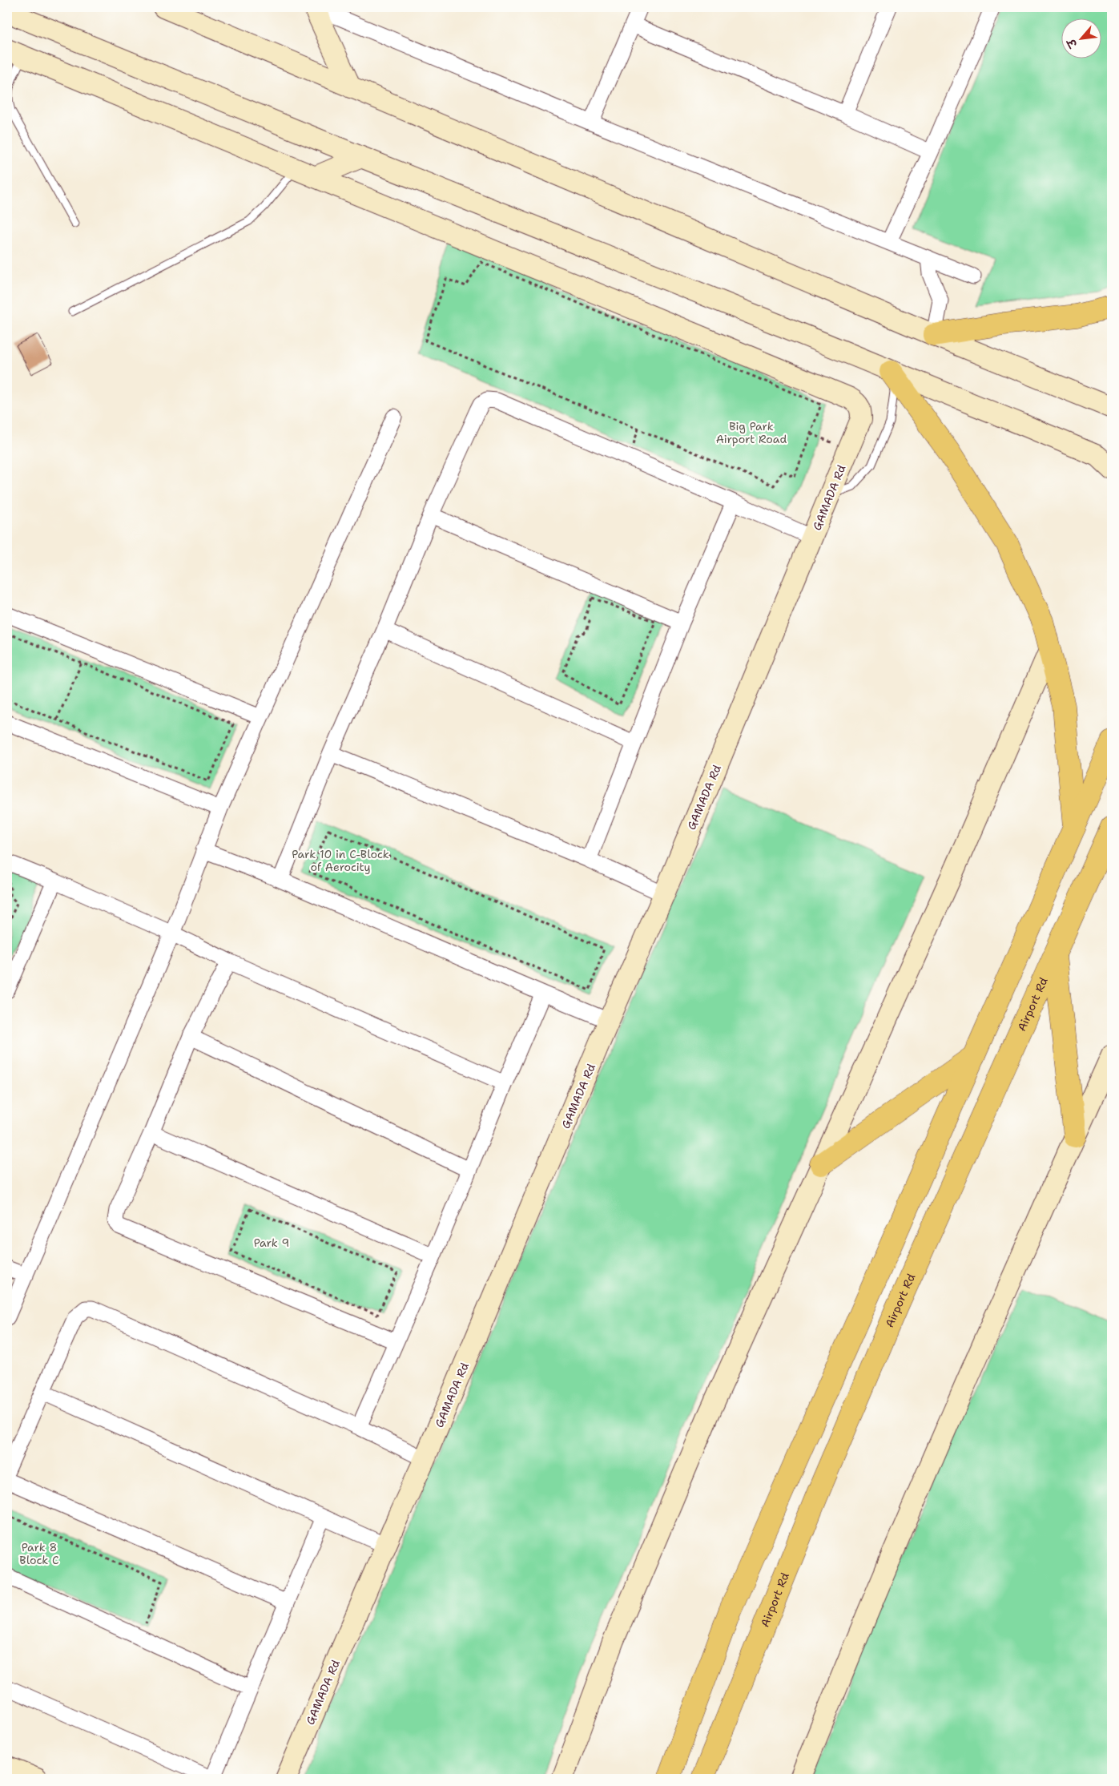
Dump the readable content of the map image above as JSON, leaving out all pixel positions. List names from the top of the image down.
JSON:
{
  "streets": {
    "main road": ["Airport Rd"],
    "street": ["GAMADA Rd"]
  },
  "parks": [
    "Big Park Airport Road",
    "Park 10 in C-Block of Aerocity",
    "Park 9",
    "Park 8 Block C"
  ],
  "north": "bottom left"
}
